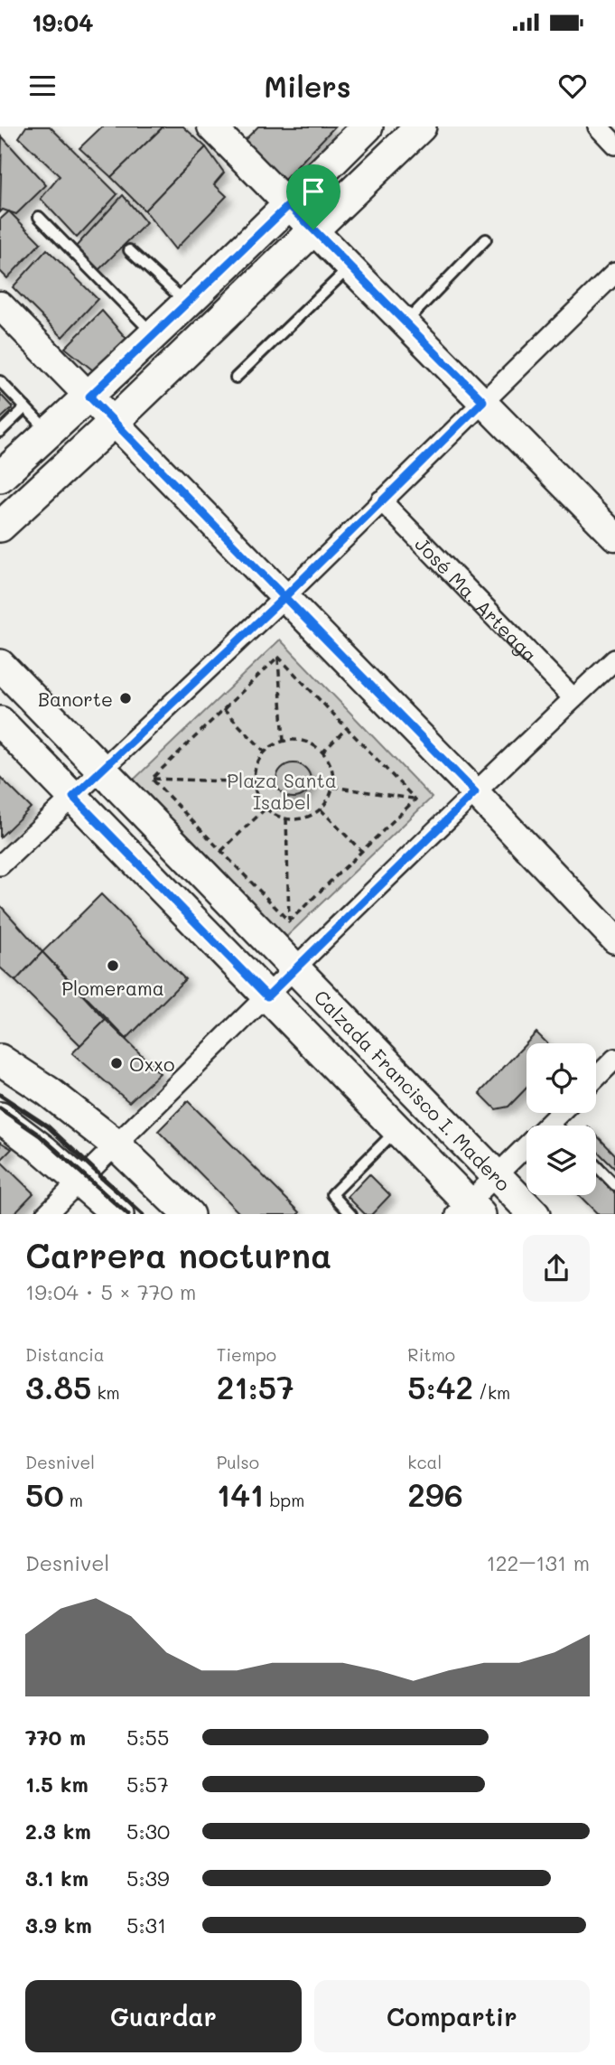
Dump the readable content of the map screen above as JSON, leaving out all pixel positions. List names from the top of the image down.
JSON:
{
  "streets": {
    "main road": ["Calzada Francisco I. Madero"],
    "street": ["José Ma. Arteaga"]
  },
  "parks": ["Plaza Santa Isabel"],
  "places": ["Banorte", "Plomerama", "Oxxo"],
  "page": {
    "status": "19:04",
    "header": "Milers",
    "heading": ["Carrera nocturna", "19:04 · 5 × 770 m"],
    "stats": [
      ["Distancia", "3.85 km"],
      ["Tiempo", "21:57"],
      ["Ritmo", "5:42 /km"],
      ["Desnivel", "50 m"],
      ["Pulso", "141 bpm"],
      ["kcal", "296"]
    ],
    "chart": ["Desnivel", "122–131 m"],
    "list": [
      {
        "name": "770 m",
        "note": "5:55"
      },
      {
        "name": "1.5 km",
        "note": "5:57"
      },
      {
        "name": "2.3 km",
        "note": "5:30"
      },
      {
        "name": "3.1 km",
        "note": "5:39"
      },
      {
        "name": "3.9 km",
        "note": "5:31"
      }
    ],
    "buttons": ["Guardar", "Compartir"]
  }
}
